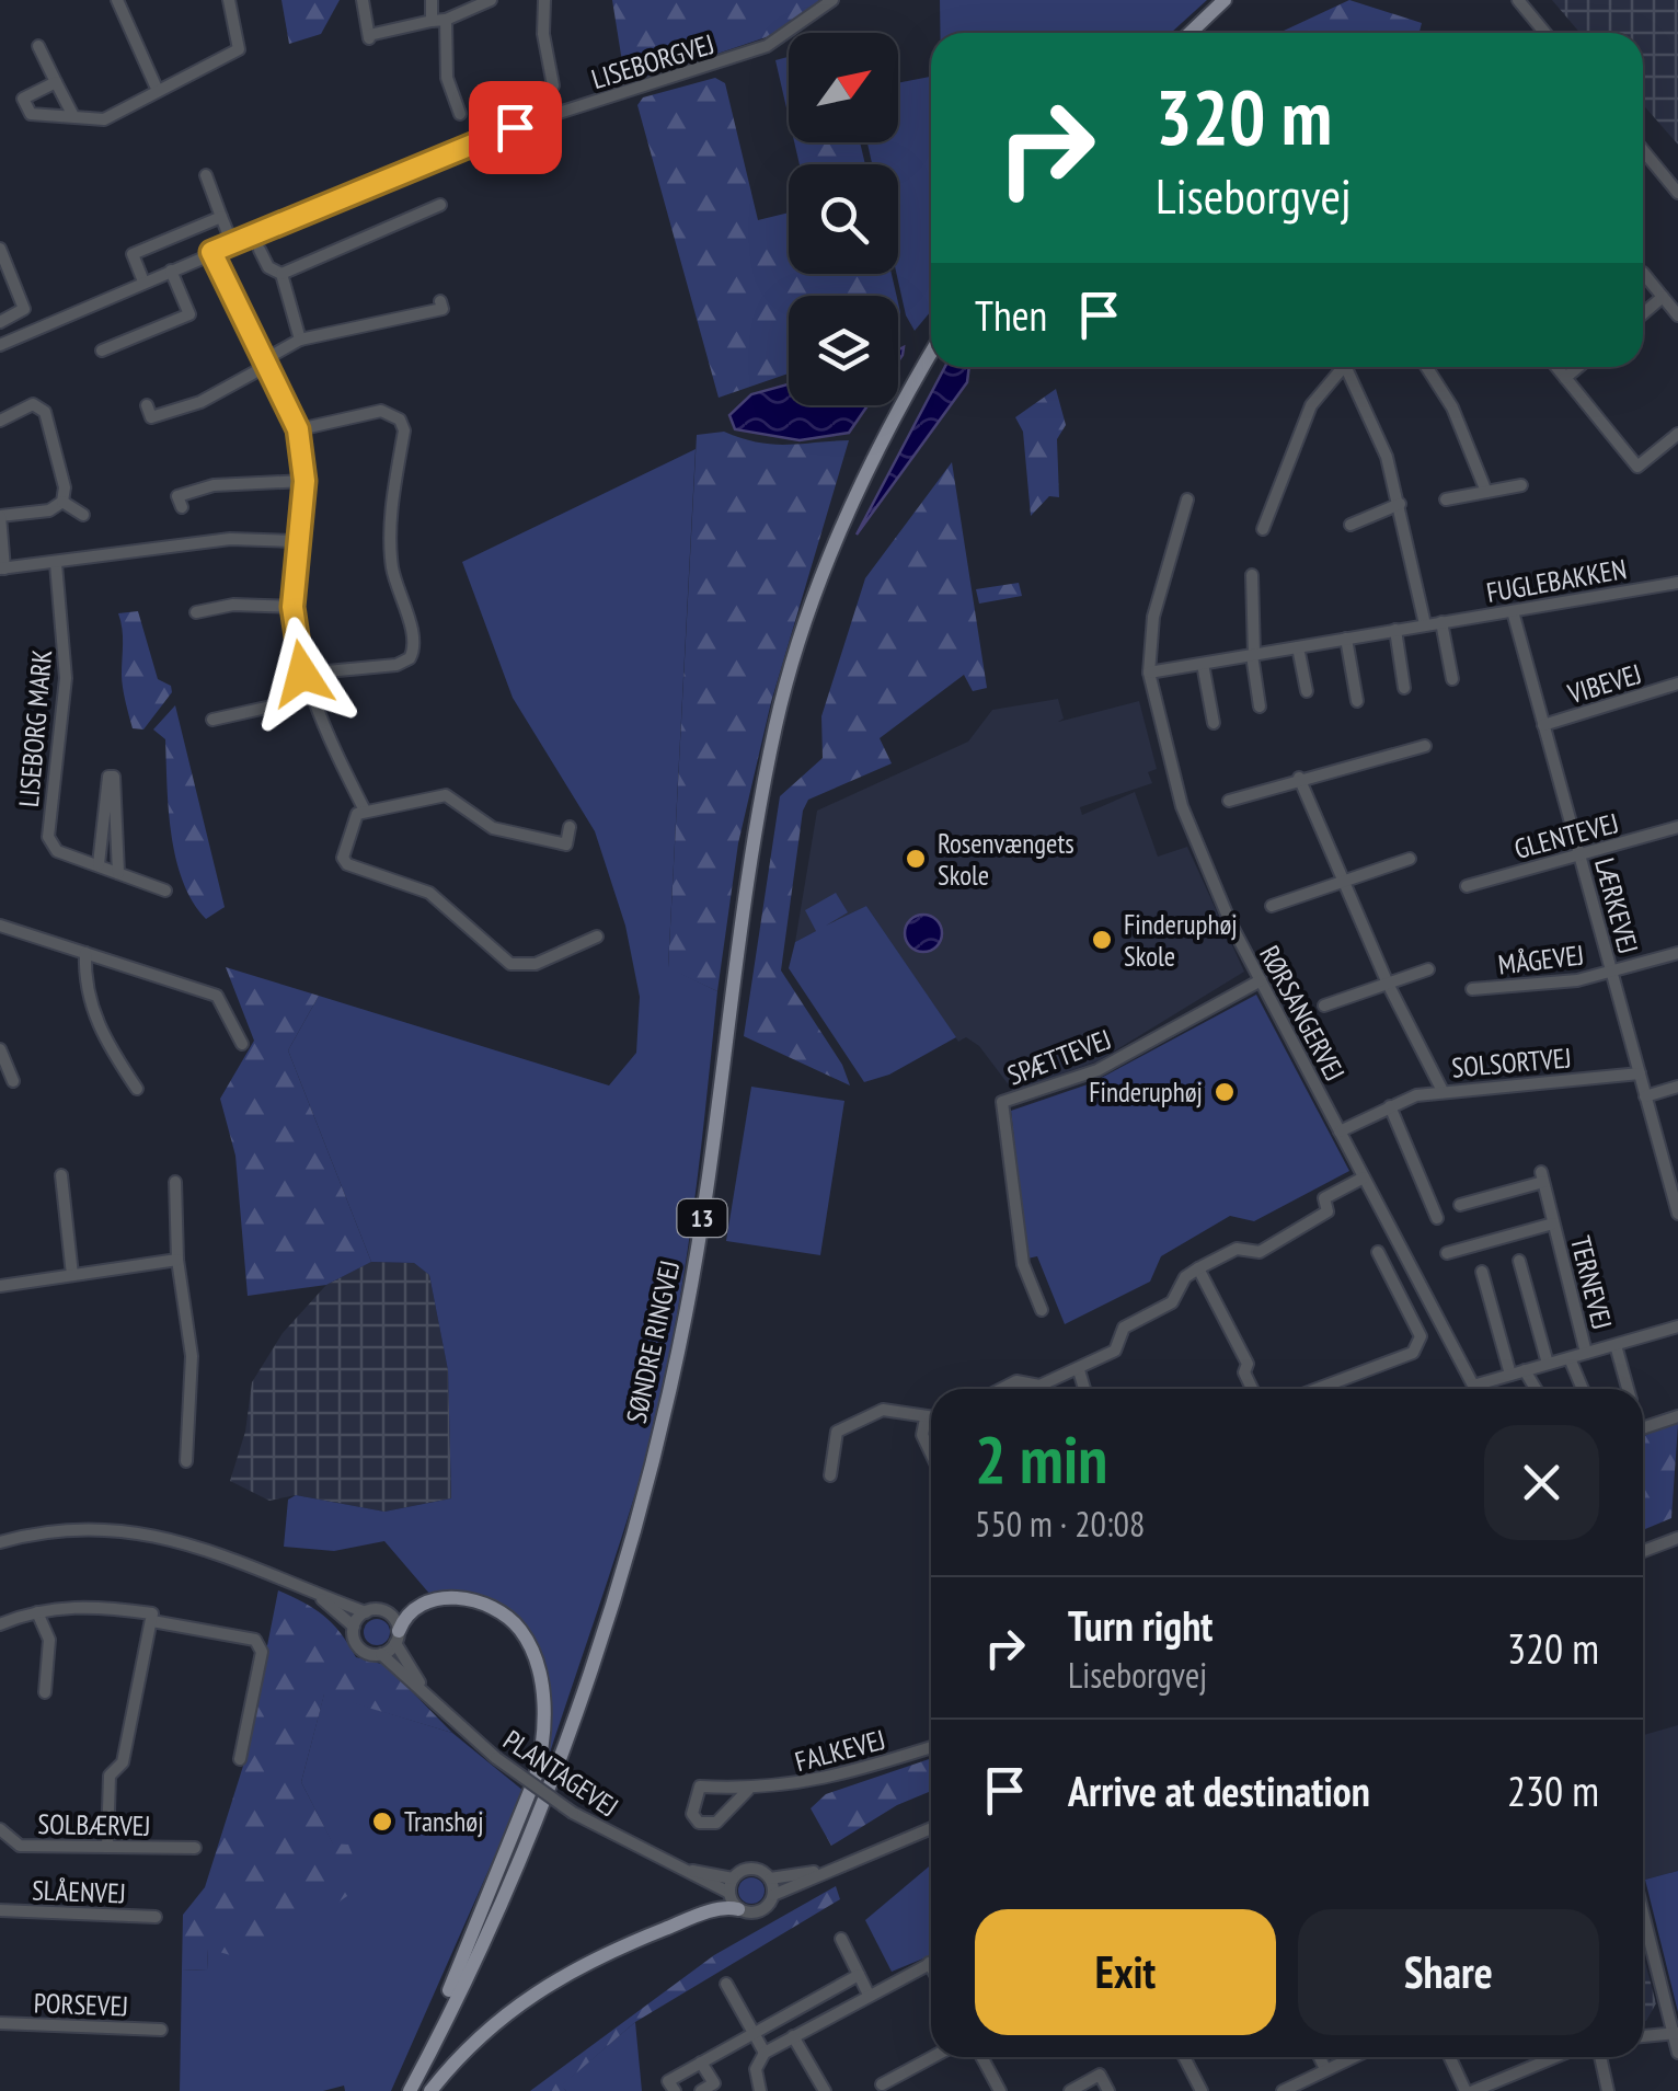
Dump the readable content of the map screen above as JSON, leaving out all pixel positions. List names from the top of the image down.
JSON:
{
  "streets": {
    "main road": ["13", "SØNDRE RINGVEJ"],
    "street": [
      "LISEBORGVEJ",
      "FUGLEBAKKEN",
      "VIBEVEJ",
      "LISEBORG MARK",
      "GLENTEVEJ",
      "LÆRKEVEJ",
      "MÅGEVEJ",
      "RØRSANGERVEJ",
      "SPÆTTEVEJ",
      "SOLSORTVEJ",
      "TERNEVEJ",
      "FALKEVEJ",
      "PLANTAGEVEJ",
      "SOLBÆRVEJ",
      "SLÅENVEJ",
      "PORSEVEJ"
    ]
  },
  "crossings": [
    ["FUGLEBAKKEN", "LÆRKEVEJ"],
    ["FUGLEBAKKEN", "RØRSANGERVEJ"],
    ["VIBEVEJ", "LÆRKEVEJ"],
    ["GLENTEVEJ", "LÆRKEVEJ"],
    ["LÆRKEVEJ", "MÅGEVEJ"],
    ["LÆRKEVEJ", "SOLSORTVEJ"],
    ["RØRSANGERVEJ", "SPÆTTEVEJ"],
    ["RØRSANGERVEJ", "SOLSORTVEJ"]
  ],
  "places": [
    "Rosenvængets Skole",
    "Finderuphøj Skole",
    "Finderuphøj",
    "Transhøj"
  ],
  "north": "top right",
  "page": {
    "turn": ["320 m", "Liseborgvej"],
    "then": "Then",
    "heading": ["2 min", "550 m · 20:08"],
    "list": [
      {
        "name": "Turn right",
        "note": "Liseborgvej",
        "value": "320 m"
      },
      {
        "name": "Arrive at destination",
        "value": "230 m"
      }
    ],
    "buttons": ["Exit", "Share"]
  }
}
